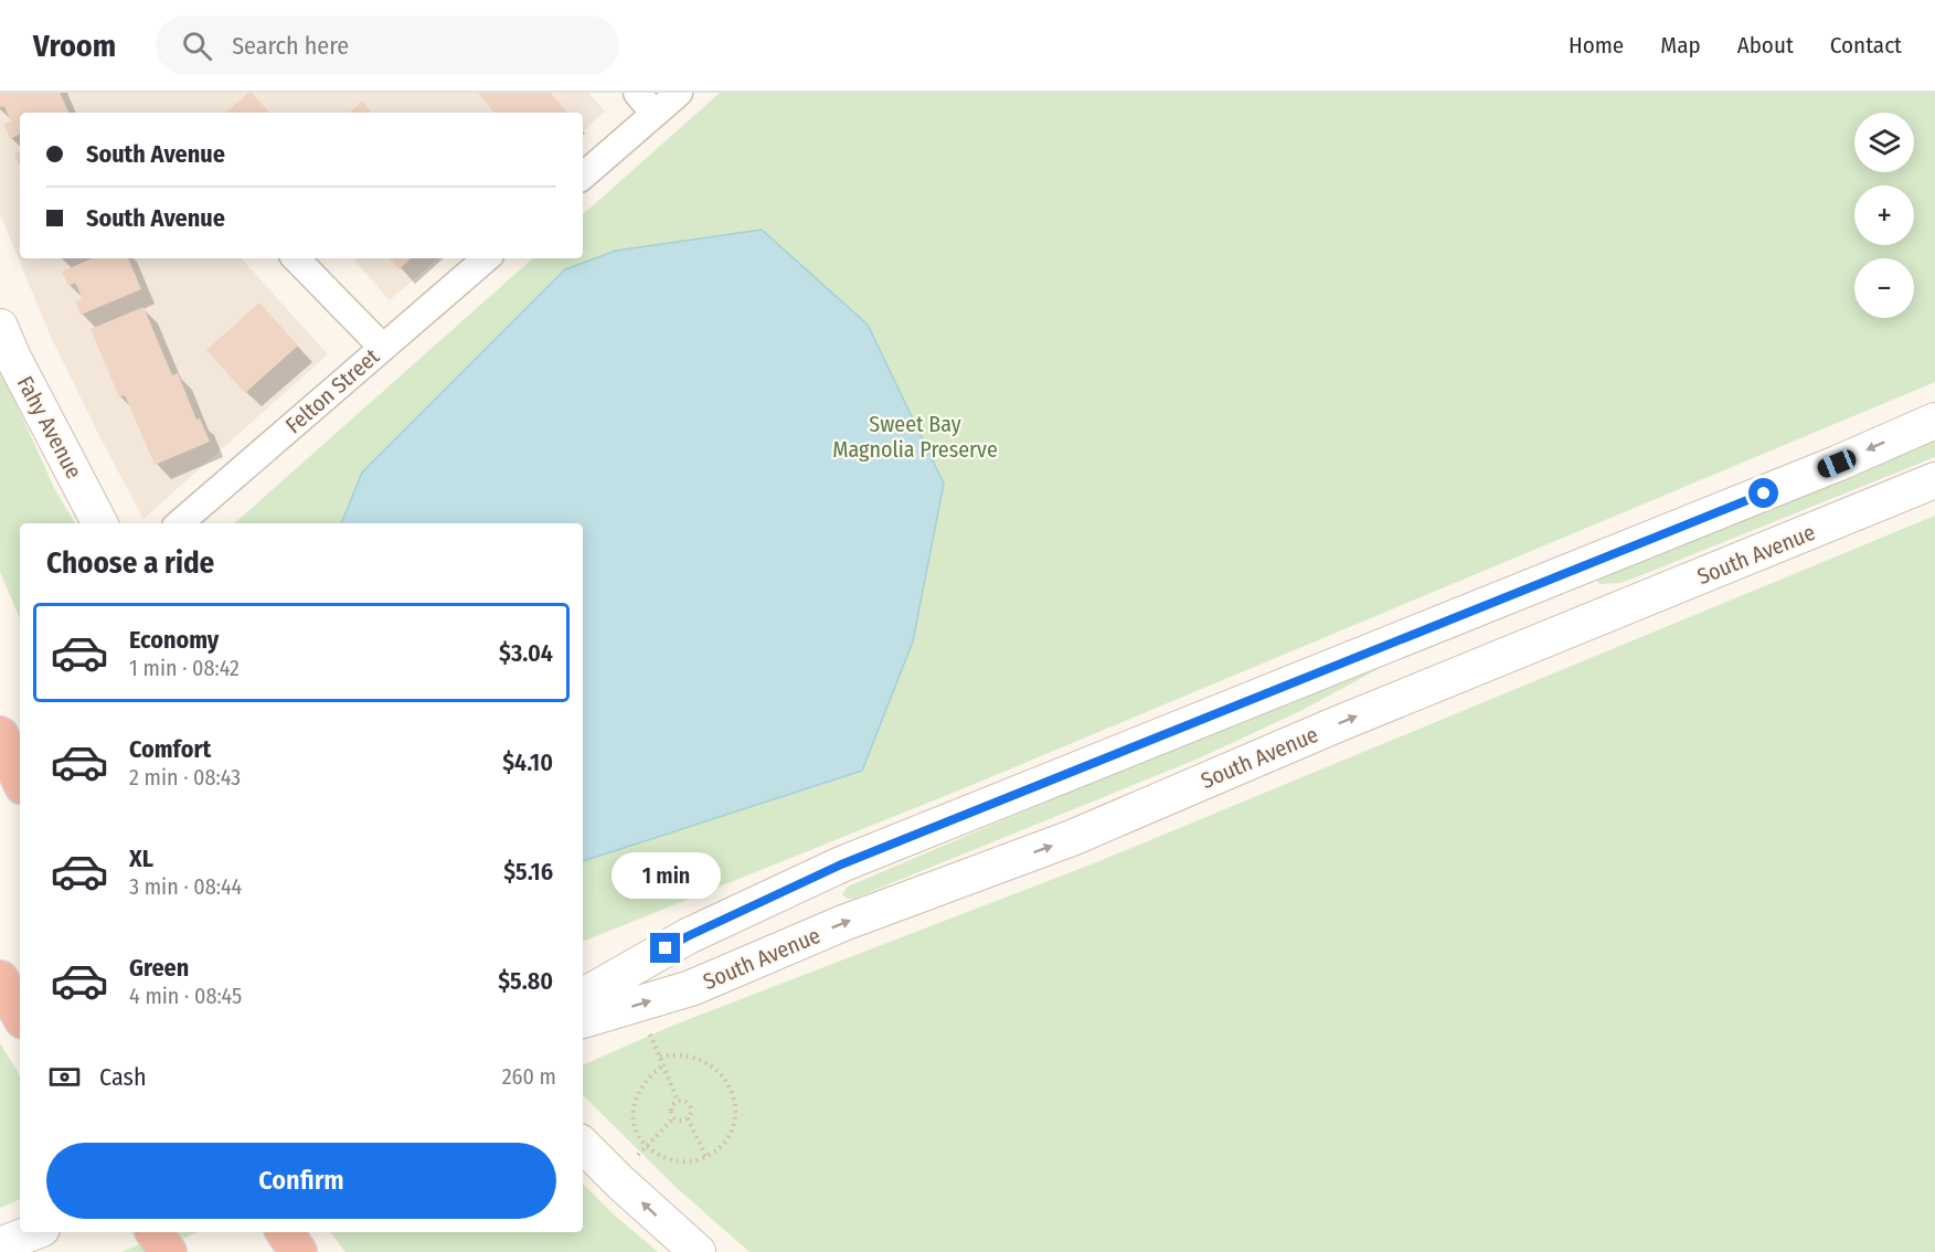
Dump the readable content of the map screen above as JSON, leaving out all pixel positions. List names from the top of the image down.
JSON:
{
  "streets": {
    "street": ["Felton Street", "Fahy Avenue", "South Avenue"]
  },
  "parks": ["Sweet Bay Magnolia Preserve"],
  "page": {
    "header": "Vroom",
    "search": "Search here",
    "nav": [
      "Home",
      "Map",
      "About",
      "Contact"
    ],
    "map_buttons": ["+", "−"],
    "banner": ["South Avenue", "South Avenue"],
    "heading": "Choose a ride",
    "list": [
      {
        "name": "Economy",
        "note": "1 min · 08:42",
        "value": "$3.04"
      },
      {
        "name": "Comfort",
        "note": "2 min · 08:43",
        "value": "$4.10"
      },
      {
        "name": "XL",
        "note": "3 min · 08:44",
        "value": "$5.16"
      },
      {
        "name": "Green",
        "note": "4 min · 08:45",
        "value": "$5.80"
      }
    ],
    "bubble": "1 min",
    "pay": ["Cash", "260 m"],
    "buttons": "Confirm"
  }
}
